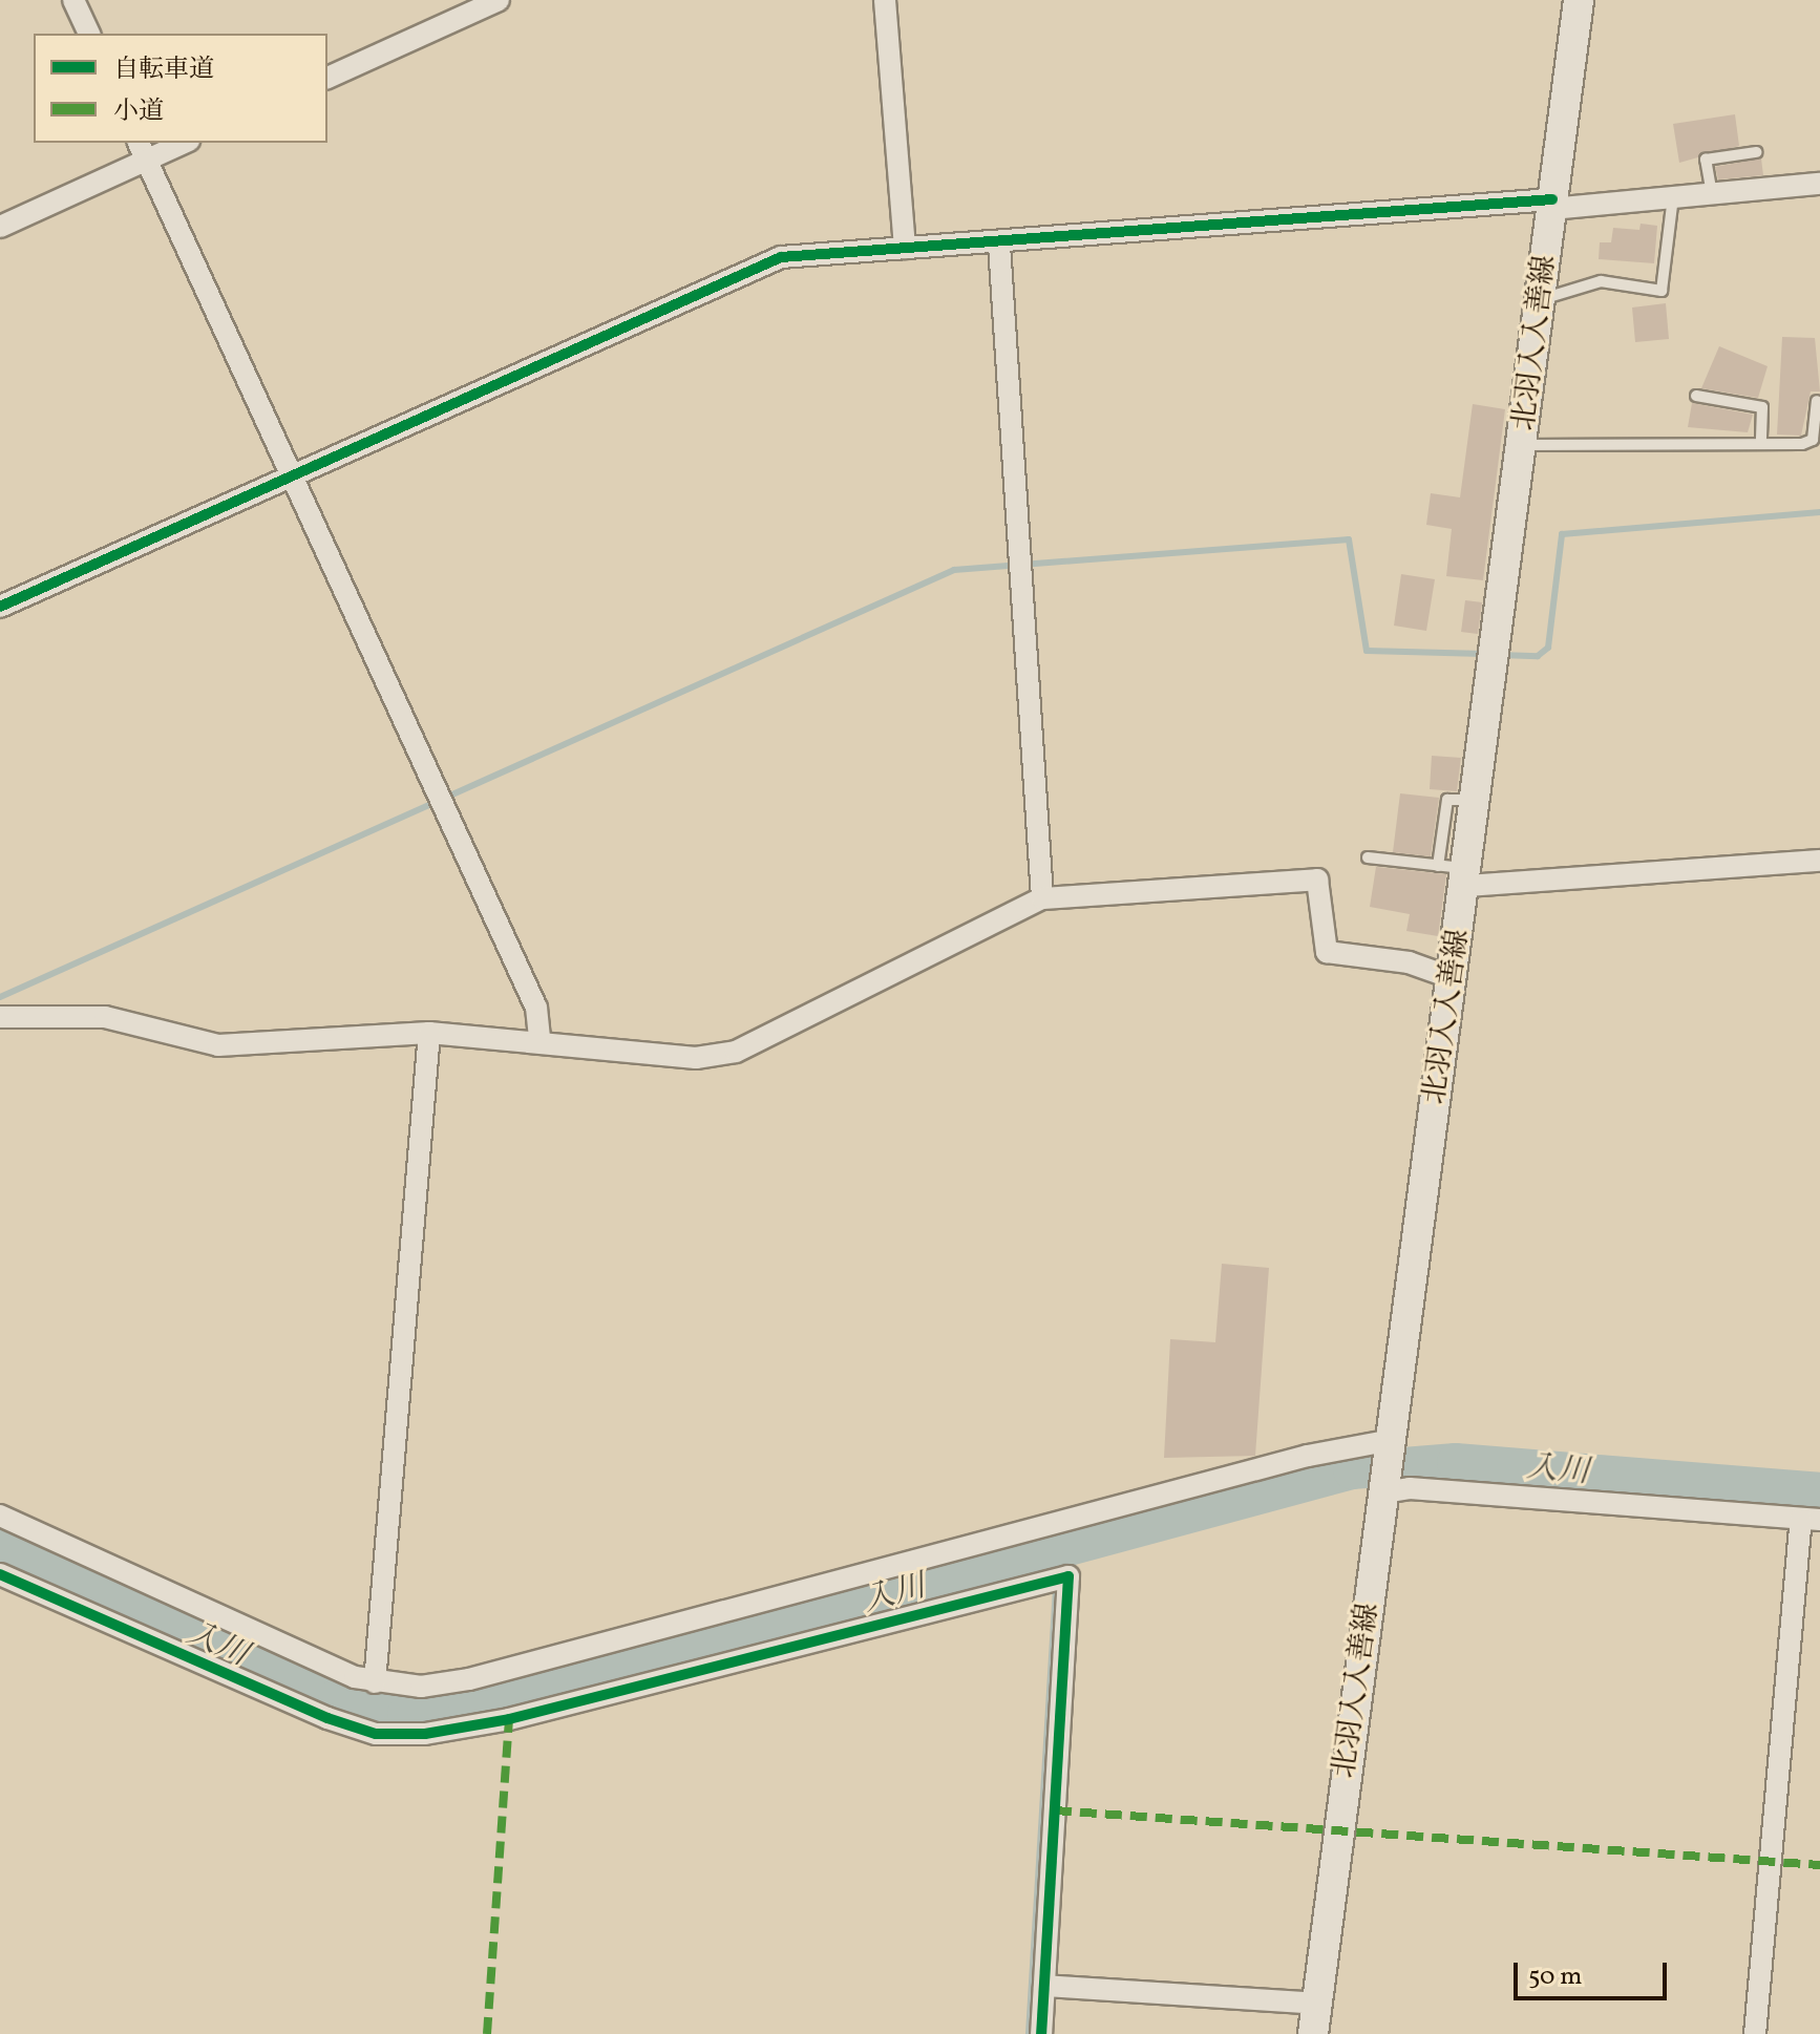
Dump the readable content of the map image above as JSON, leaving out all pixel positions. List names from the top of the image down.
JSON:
{
  "streets": {
    "main road": ["北羽入入善線"]
  },
  "water": ["入川"],
  "legend": ["自転車道", "小道"],
  "scale_bar": "50 m"
}
